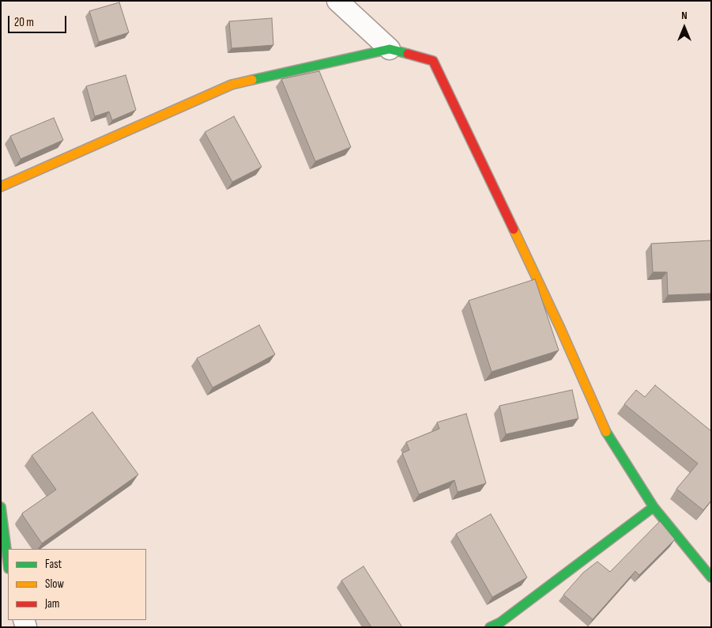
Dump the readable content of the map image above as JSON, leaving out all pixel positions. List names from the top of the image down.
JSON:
{
  "legend": ["Fast", "Slow", "Jam"],
  "scale_bar": "20 m",
  "north": "top"
}
